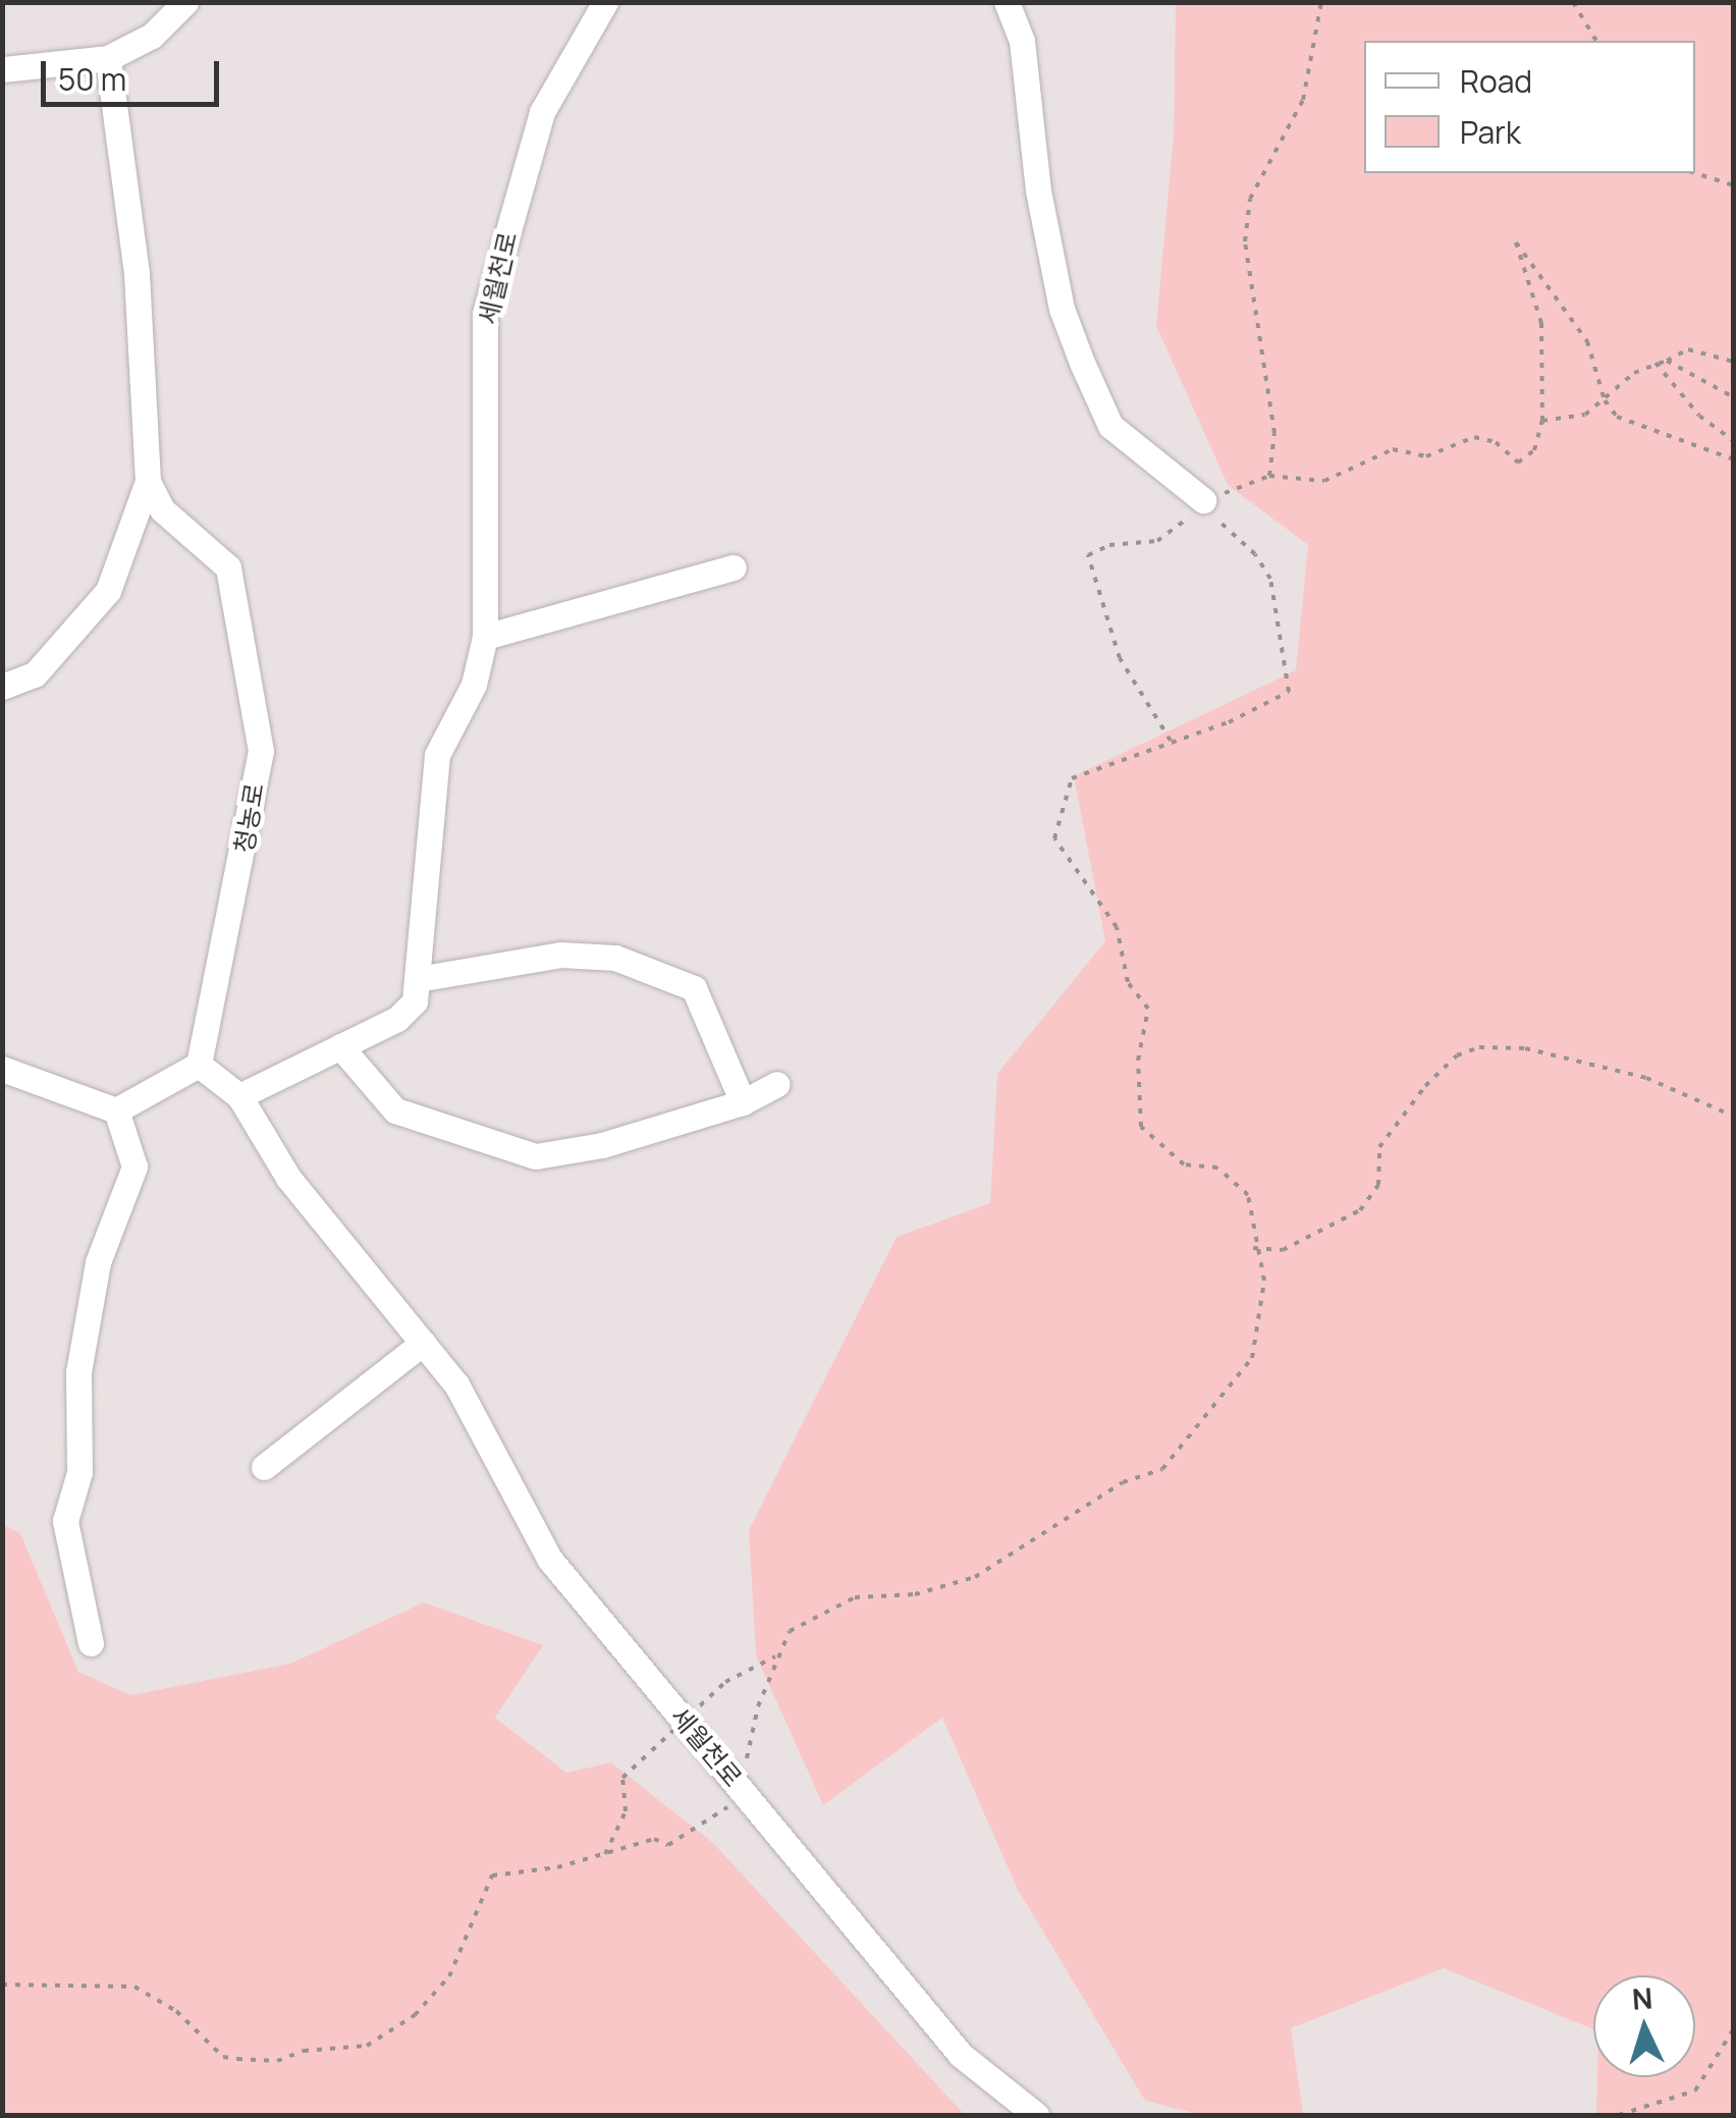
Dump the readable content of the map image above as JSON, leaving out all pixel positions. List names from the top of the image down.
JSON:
{
  "streets": {
    "street": ["세월천로", "청농로"]
  },
  "crossings": [
    ["세월천로", "청농로"]
  ],
  "legend": ["Road", "Park"],
  "scale_bar": "50 m",
  "north": "top"
}
